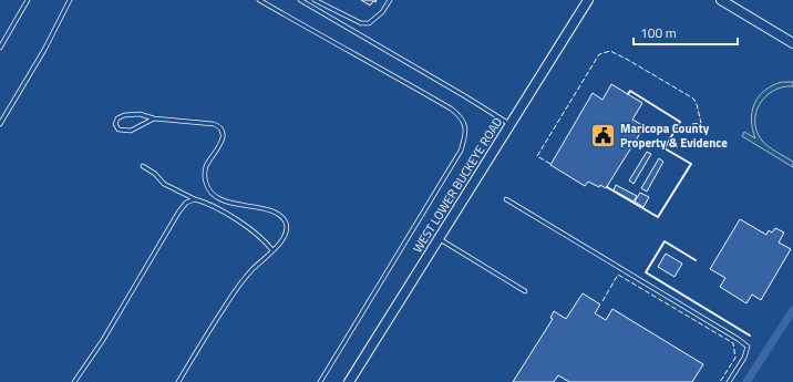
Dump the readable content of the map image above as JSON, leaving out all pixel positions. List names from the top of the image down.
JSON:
{
  "streets": {
    "main road": ["WEST LOWER BUCKEYE ROAD"]
  },
  "places": {
    "public building": ["Maricopa County Property & Evidence"]
  },
  "scale_bar": "100 m"
}
